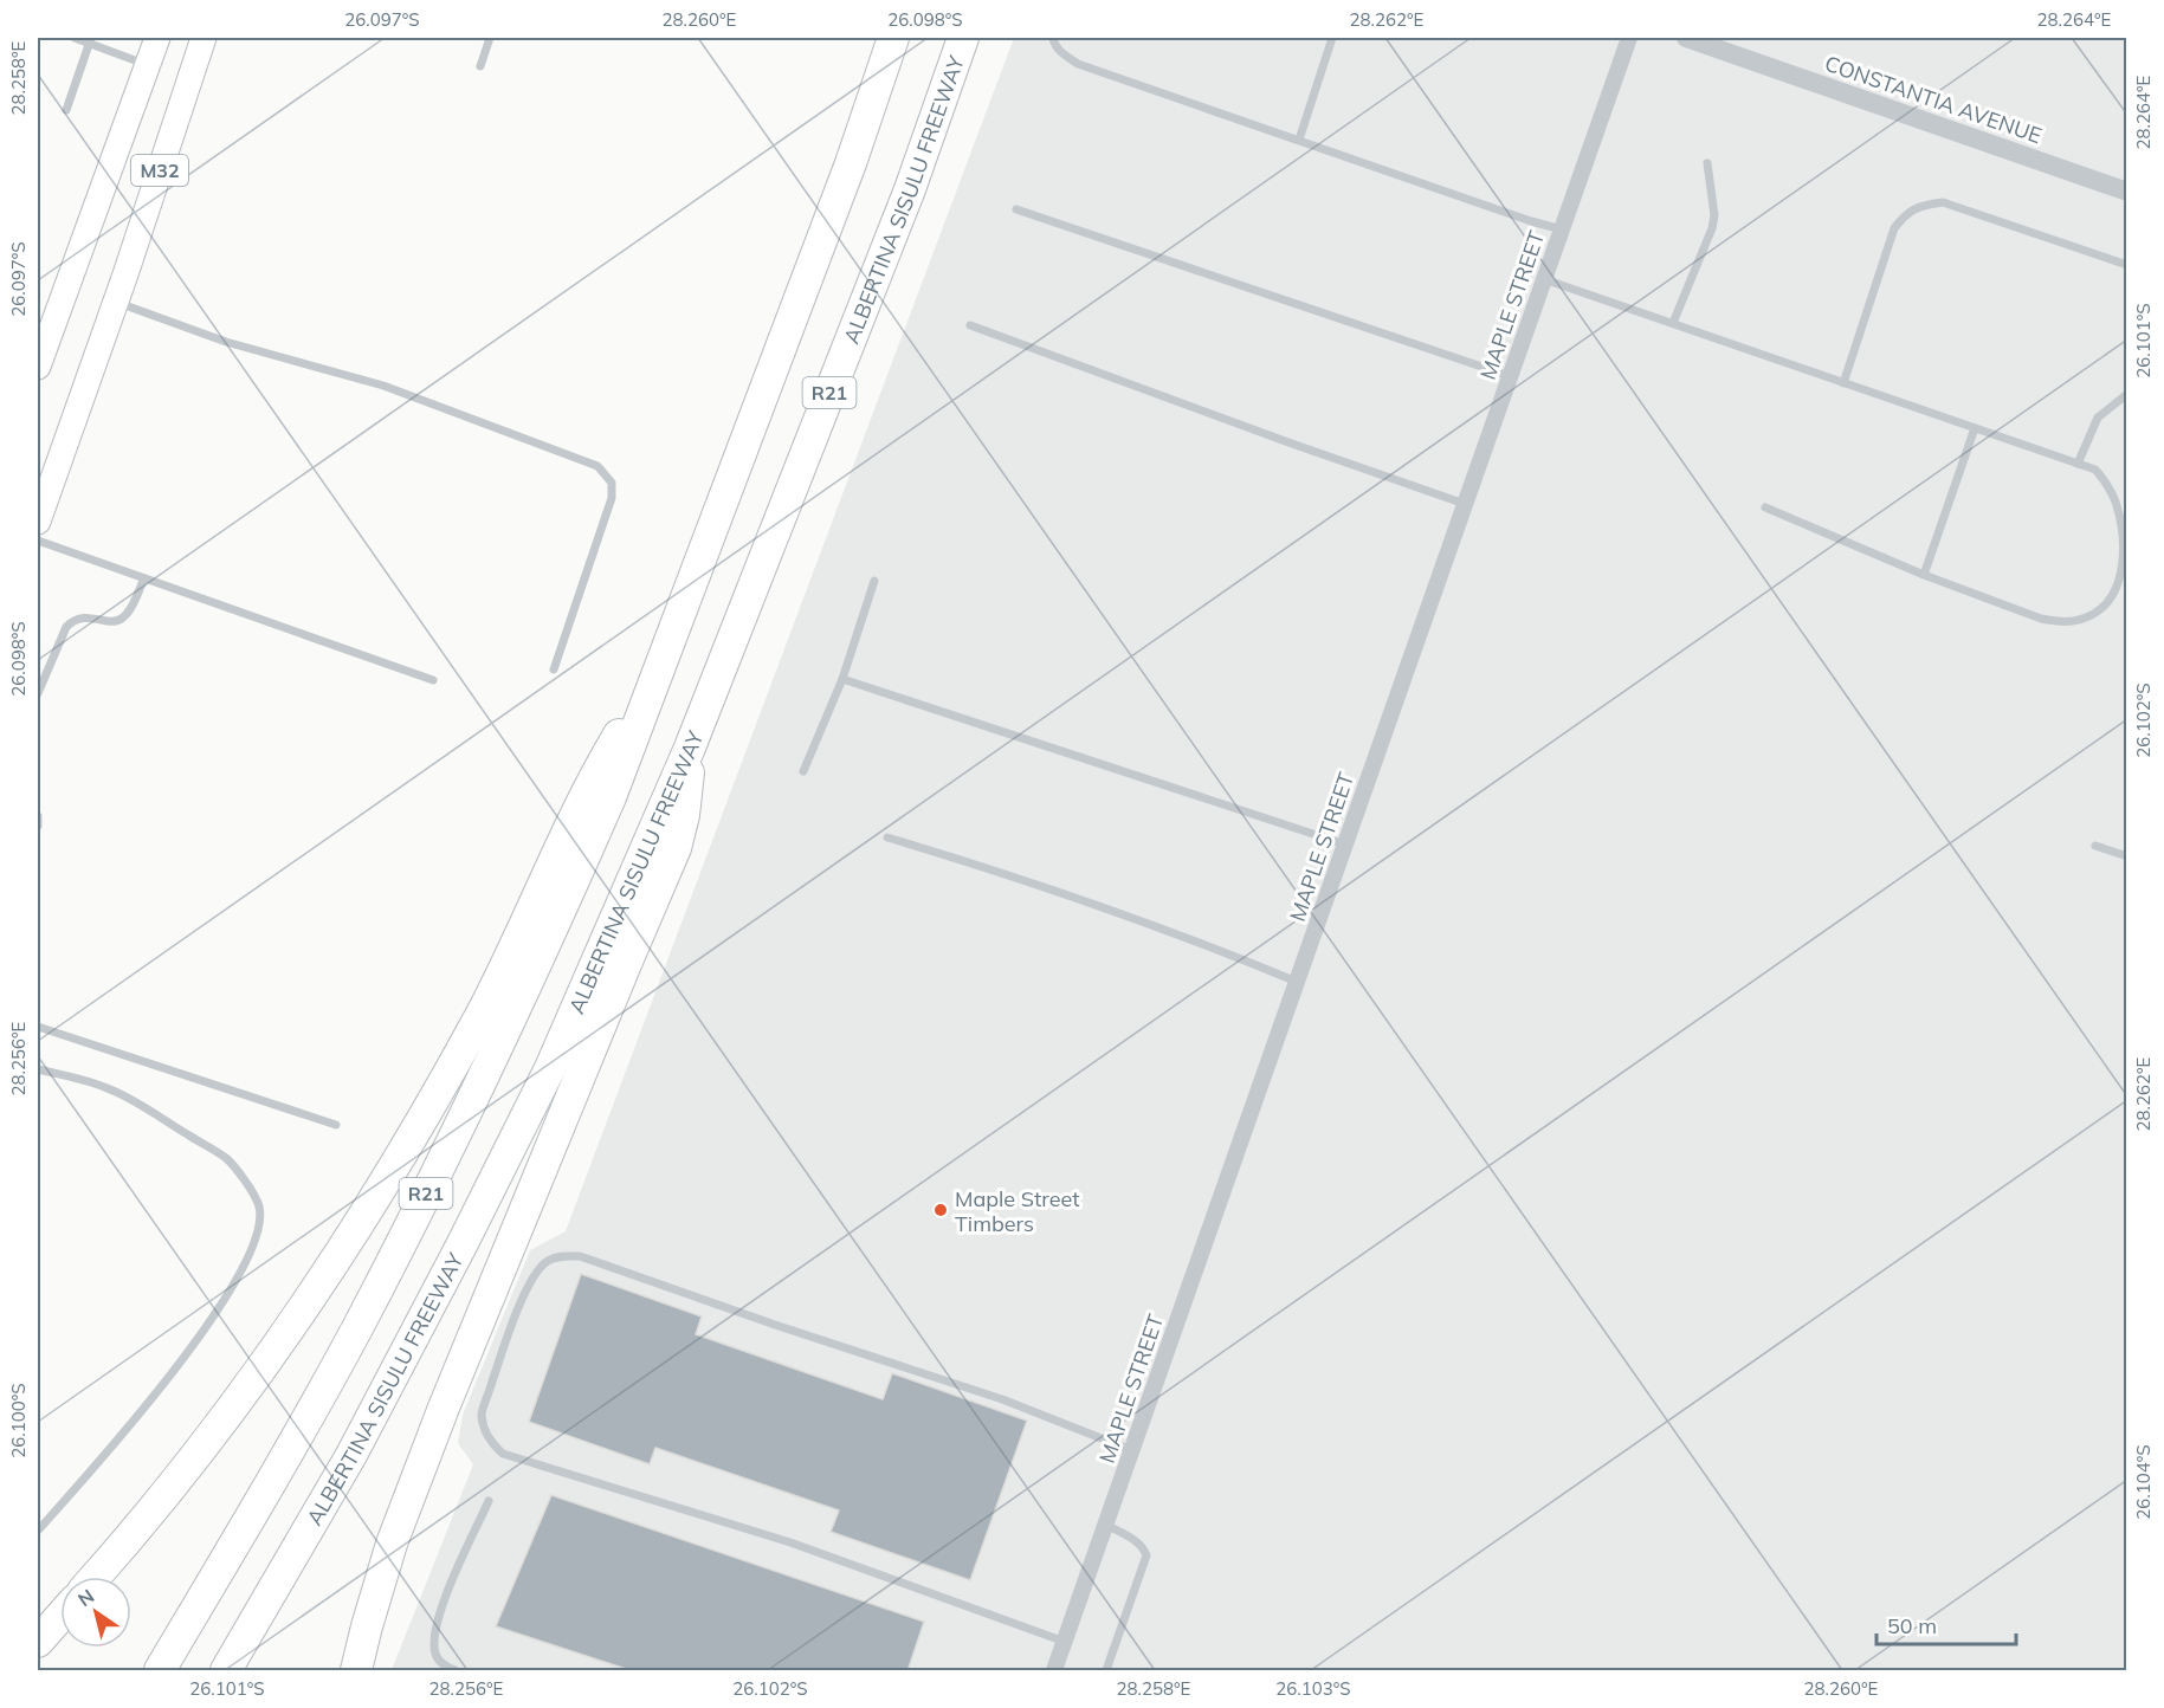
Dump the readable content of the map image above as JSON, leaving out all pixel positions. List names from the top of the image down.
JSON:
{
  "streets": {
    "highway": ["ALBERTINA SISULU FREEWAY", "R21"],
    "main road": ["M32"],
    "street": ["CONSTANTIA AVENUE", "MAPLE STREET"]
  },
  "places": ["Maple Street Timbers"],
  "scale_bar": "50 m",
  "north": "top left",
  "coordinates": [
    "26.097°S",
    "28.260°E",
    "26.098°S",
    "28.262°E",
    "28.264°E",
    "28.258°E",
    "26.101°S",
    "26.102°S",
    "28.256°E",
    "26.100°S",
    "26.104°S",
    "26.103°S"
  ]
}
